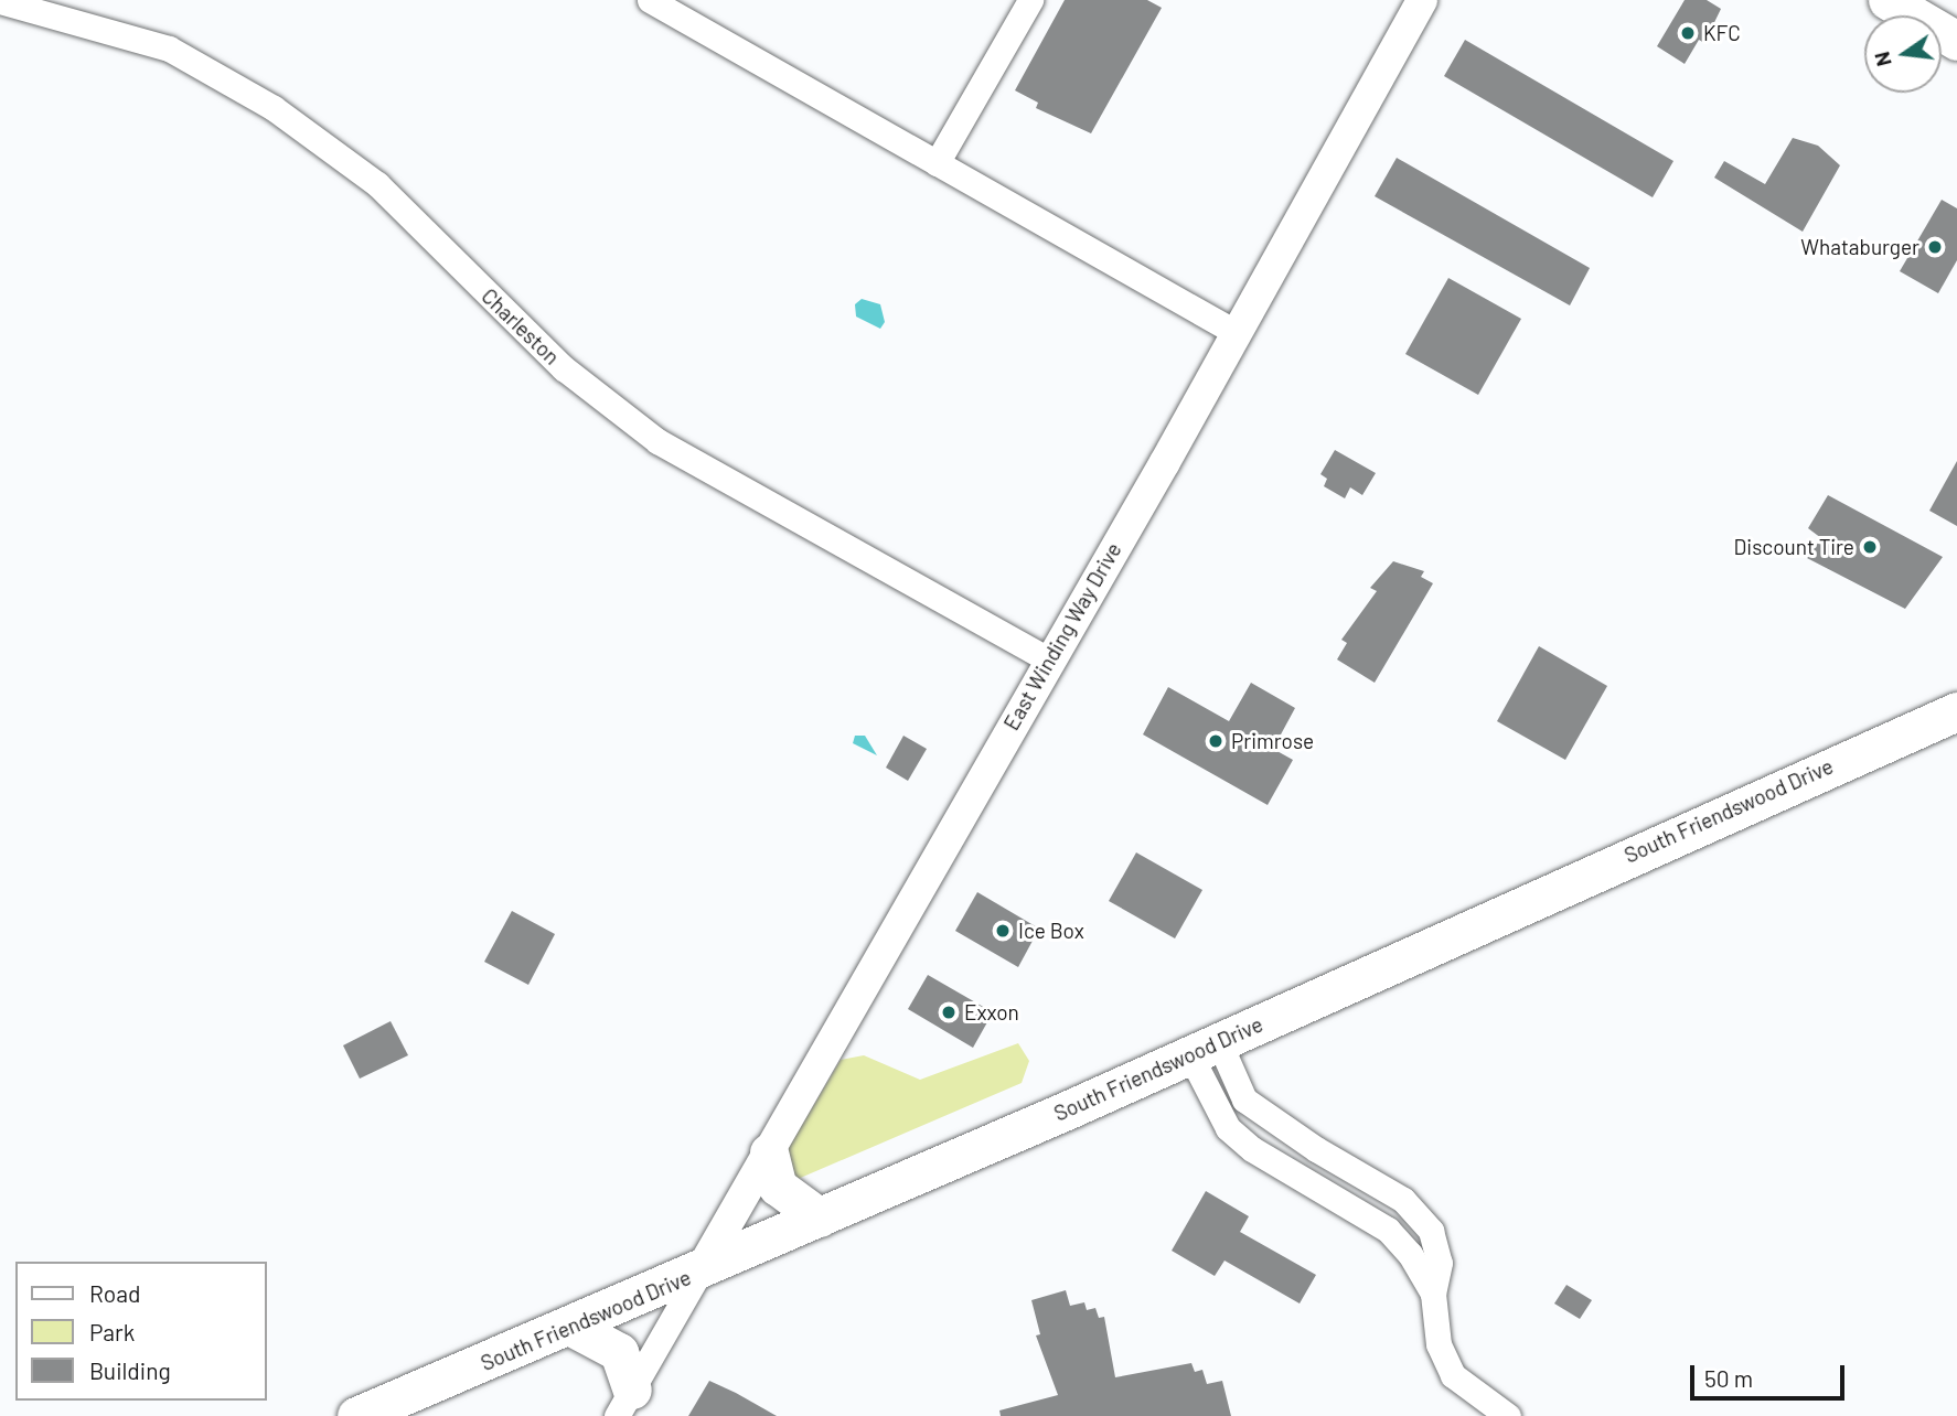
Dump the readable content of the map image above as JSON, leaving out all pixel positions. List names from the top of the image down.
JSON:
{
  "streets": {
    "main road": ["South Friendswood Drive"],
    "street": ["Charleston", "East Winding Way Drive"]
  },
  "crossings": [
    ["Charleston", "East Winding Way Drive"],
    ["East Winding Way Drive", "South Friendswood Drive"]
  ],
  "places": [
    "KFC",
    "Whataburger",
    "Discount Tire",
    "Primrose",
    "Ice Box",
    "Exxon"
  ],
  "legend": ["Road", "Park", "Building"],
  "scale_bar": "50 m",
  "north": "left"
}
